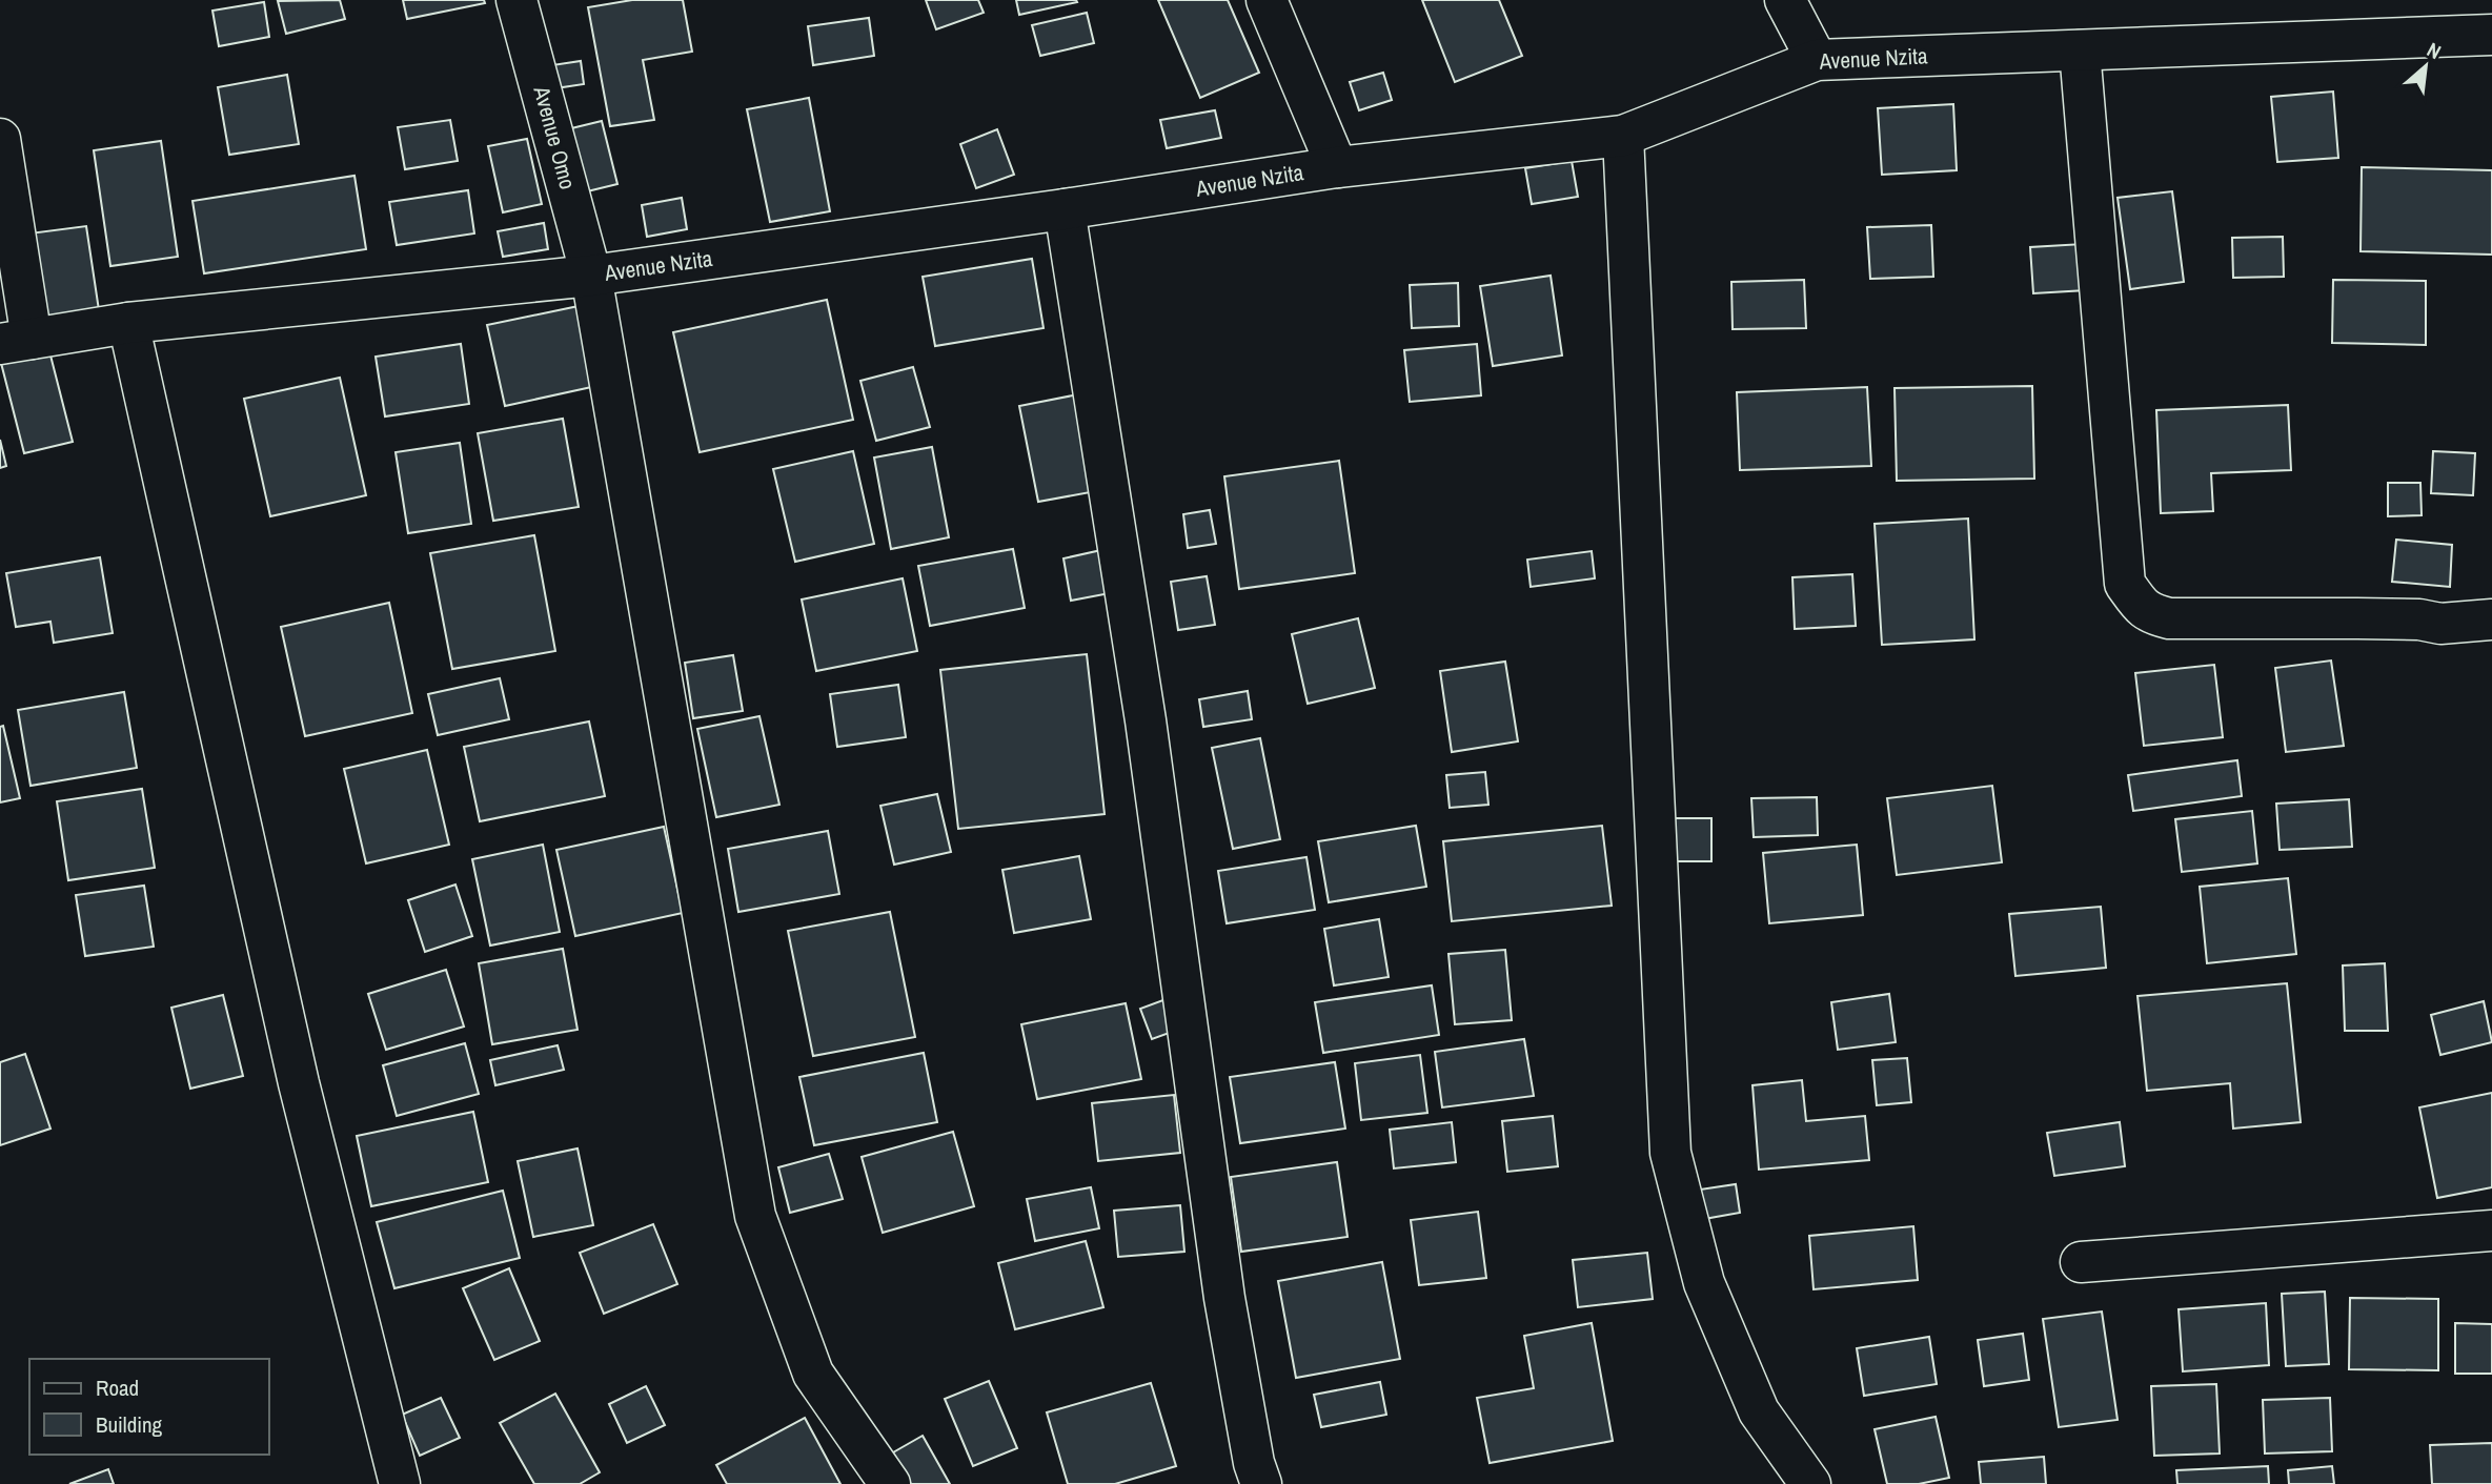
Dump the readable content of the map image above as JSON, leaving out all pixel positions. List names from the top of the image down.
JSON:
{
  "streets": {
    "street": ["Avenue Nzita", "Avenue Omo"]
  },
  "crossings": [
    ["Avenue Nzita", "Avenue Omo"]
  ],
  "legend": ["Road", "Building"],
  "north": "top right"
}
